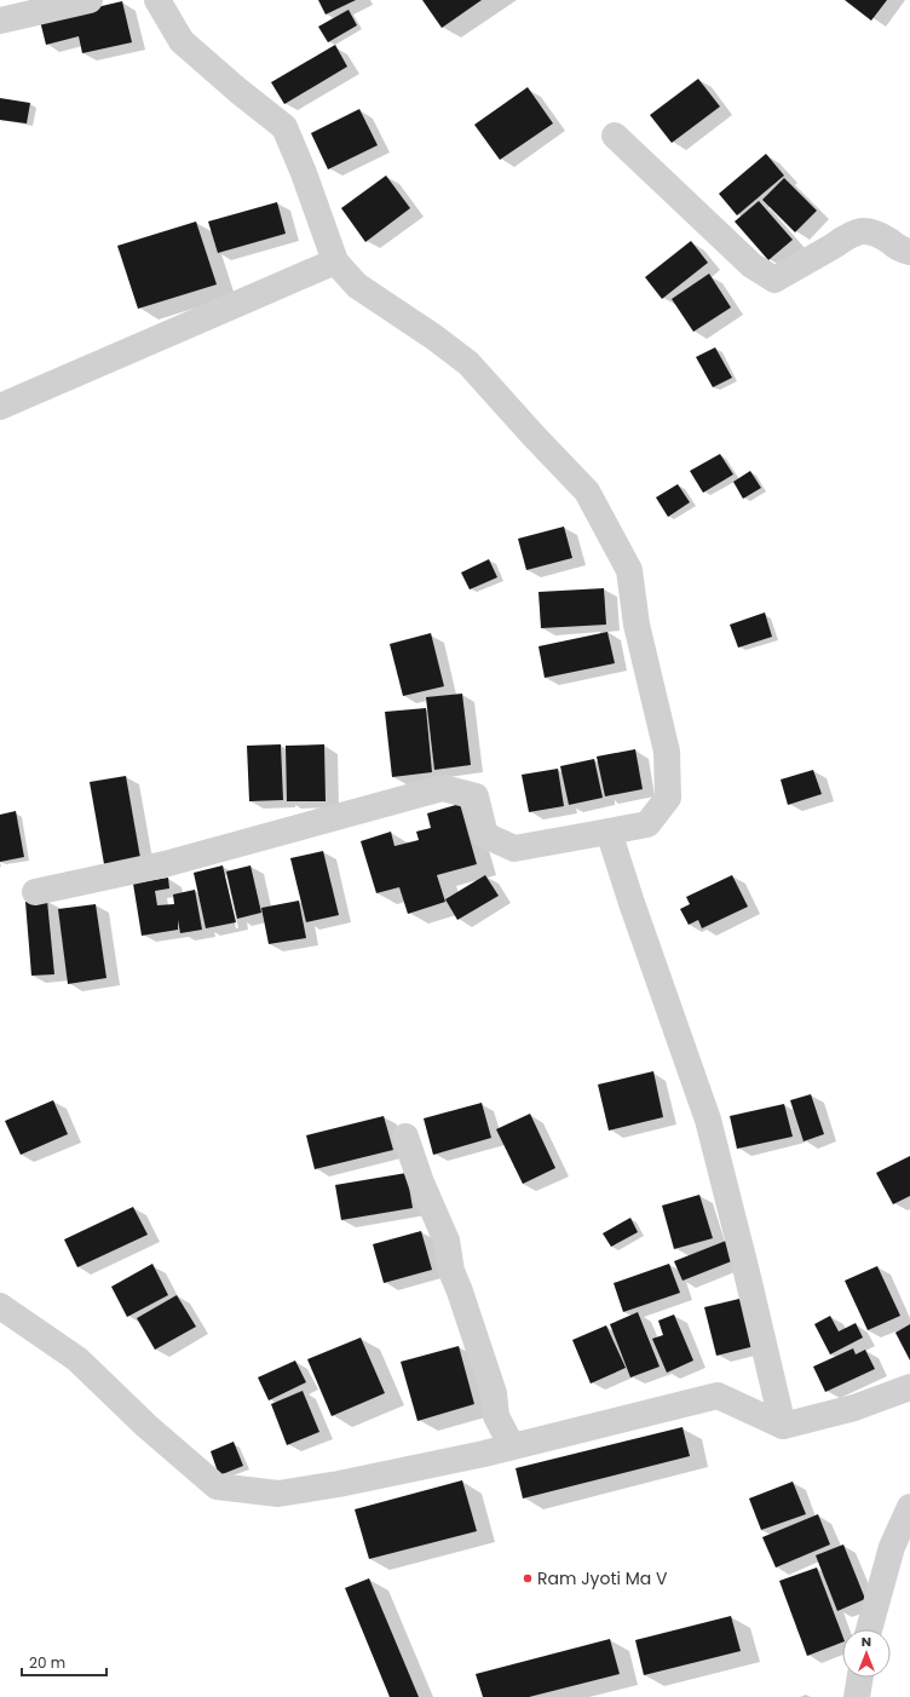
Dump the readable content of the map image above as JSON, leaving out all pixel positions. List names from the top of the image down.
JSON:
{
  "places": ["Ram Jyoti Ma V"],
  "scale_bar": "20 m",
  "north": "top"
}
